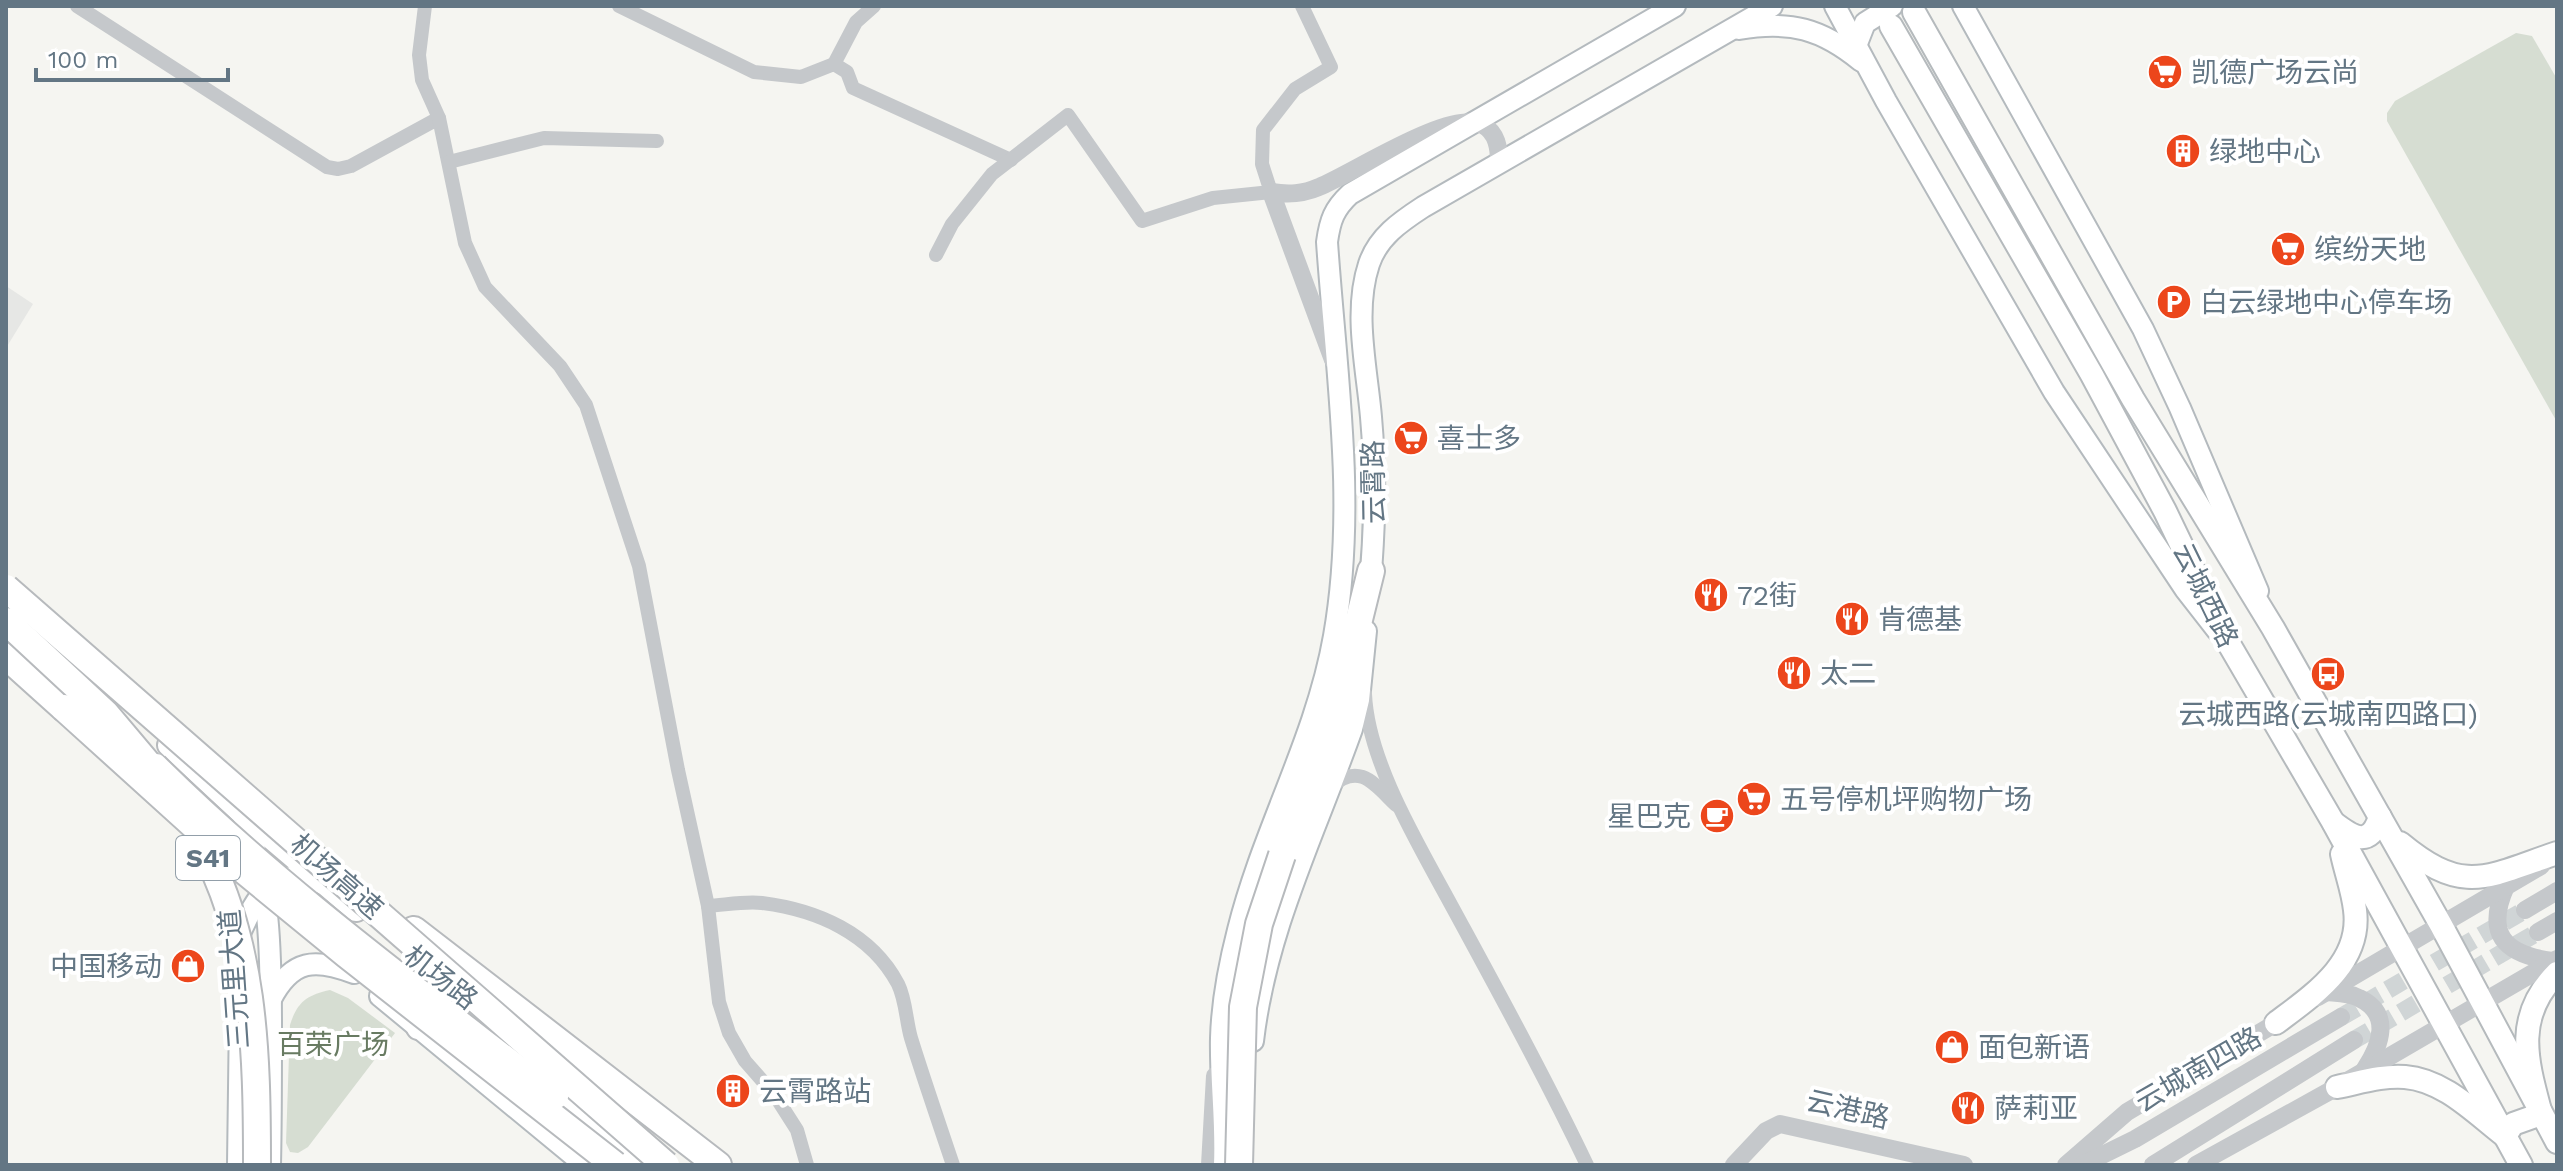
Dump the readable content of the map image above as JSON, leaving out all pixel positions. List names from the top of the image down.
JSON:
{
  "streets": {
    "highway": ["S41", "机场高速"],
    "main road": [
      "云霄路",
      "云城西路",
      "机场路",
      "三元里大道"
    ],
    "street": ["云城南四路", "云港路"]
  },
  "crossings": [
    ["机场路", "三元里大道"]
  ],
  "parks": ["百荣广场"],
  "places": {
    "supermarket": [
      "凯德广场云尚",
      "缤纷天地",
      "喜士多",
      "五号停机坪购物广场"
    ],
    "building": ["绿地中心", "云霄路站"],
    "parking": ["白云绿地中心停车场"],
    "restaurant": [
      "72街",
      "肯德基",
      "太二",
      "萨莉亚"
    ],
    "bus stop": ["云城西路(云城南四路口)"],
    "cafe": ["星巴克"],
    "shop": ["中国移动", "面包新语"]
  },
  "scale_bar": "100 m"
}
